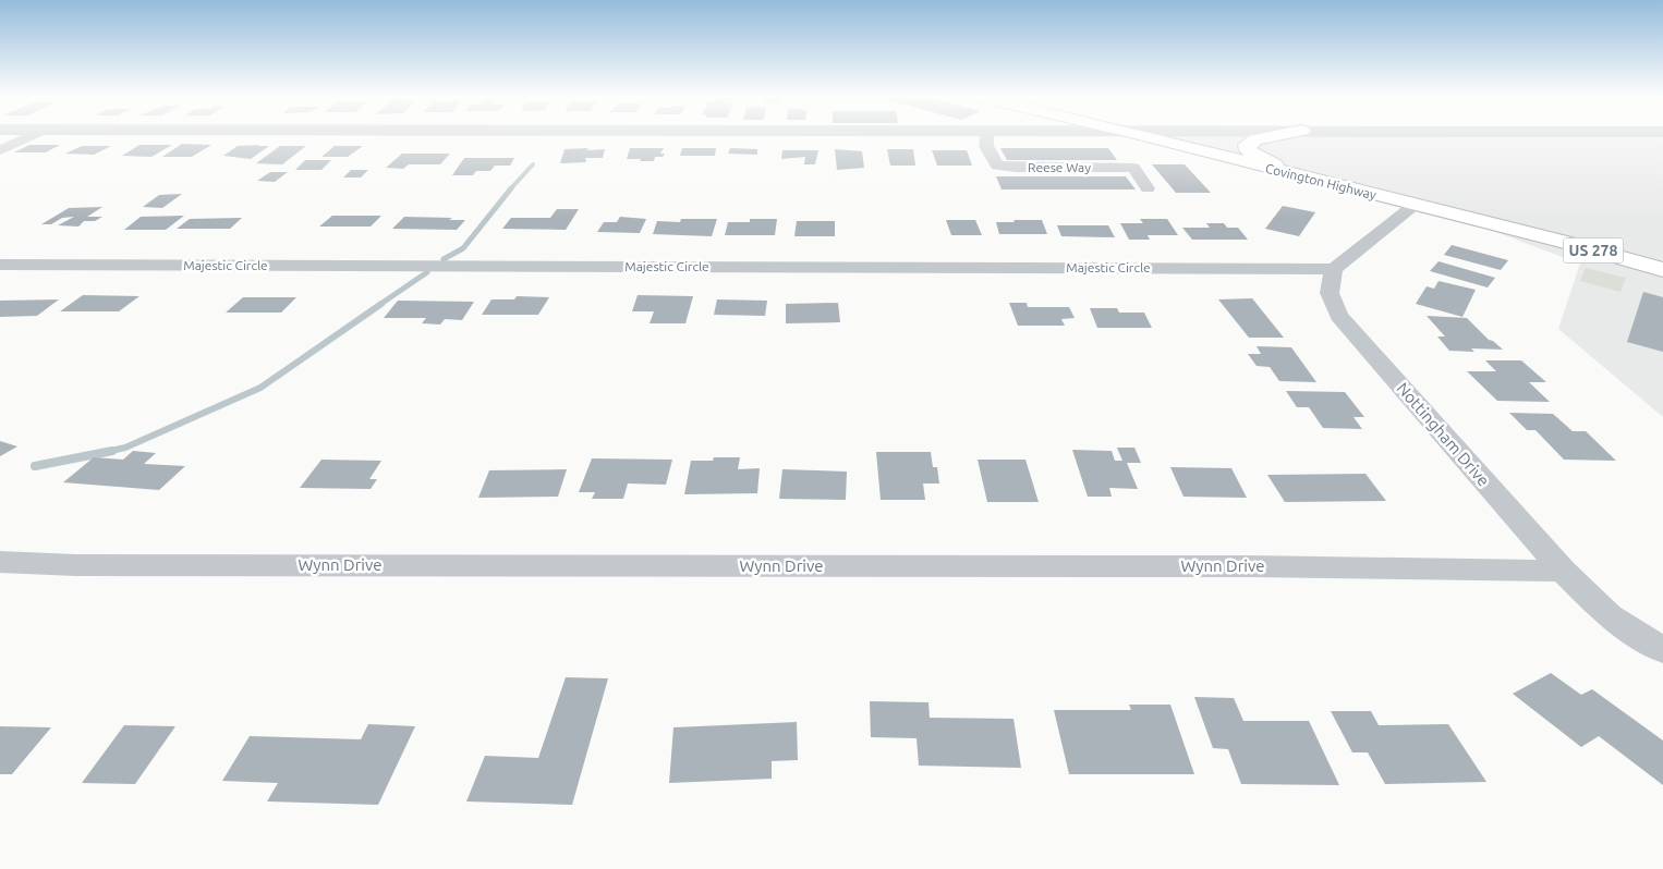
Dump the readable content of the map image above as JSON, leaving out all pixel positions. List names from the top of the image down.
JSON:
{
  "streets": {
    "main road": ["Covington Highway", "US 278"],
    "street": [
      "Reese Way",
      "Majestic Circle",
      "Nottingham Drive",
      "Wynn Drive"
    ]
  },
  "crossings": [
    ["Majestic Circle", "Nottingham Drive"],
    ["Nottingham Drive", "Wynn Drive"]
  ]
}
